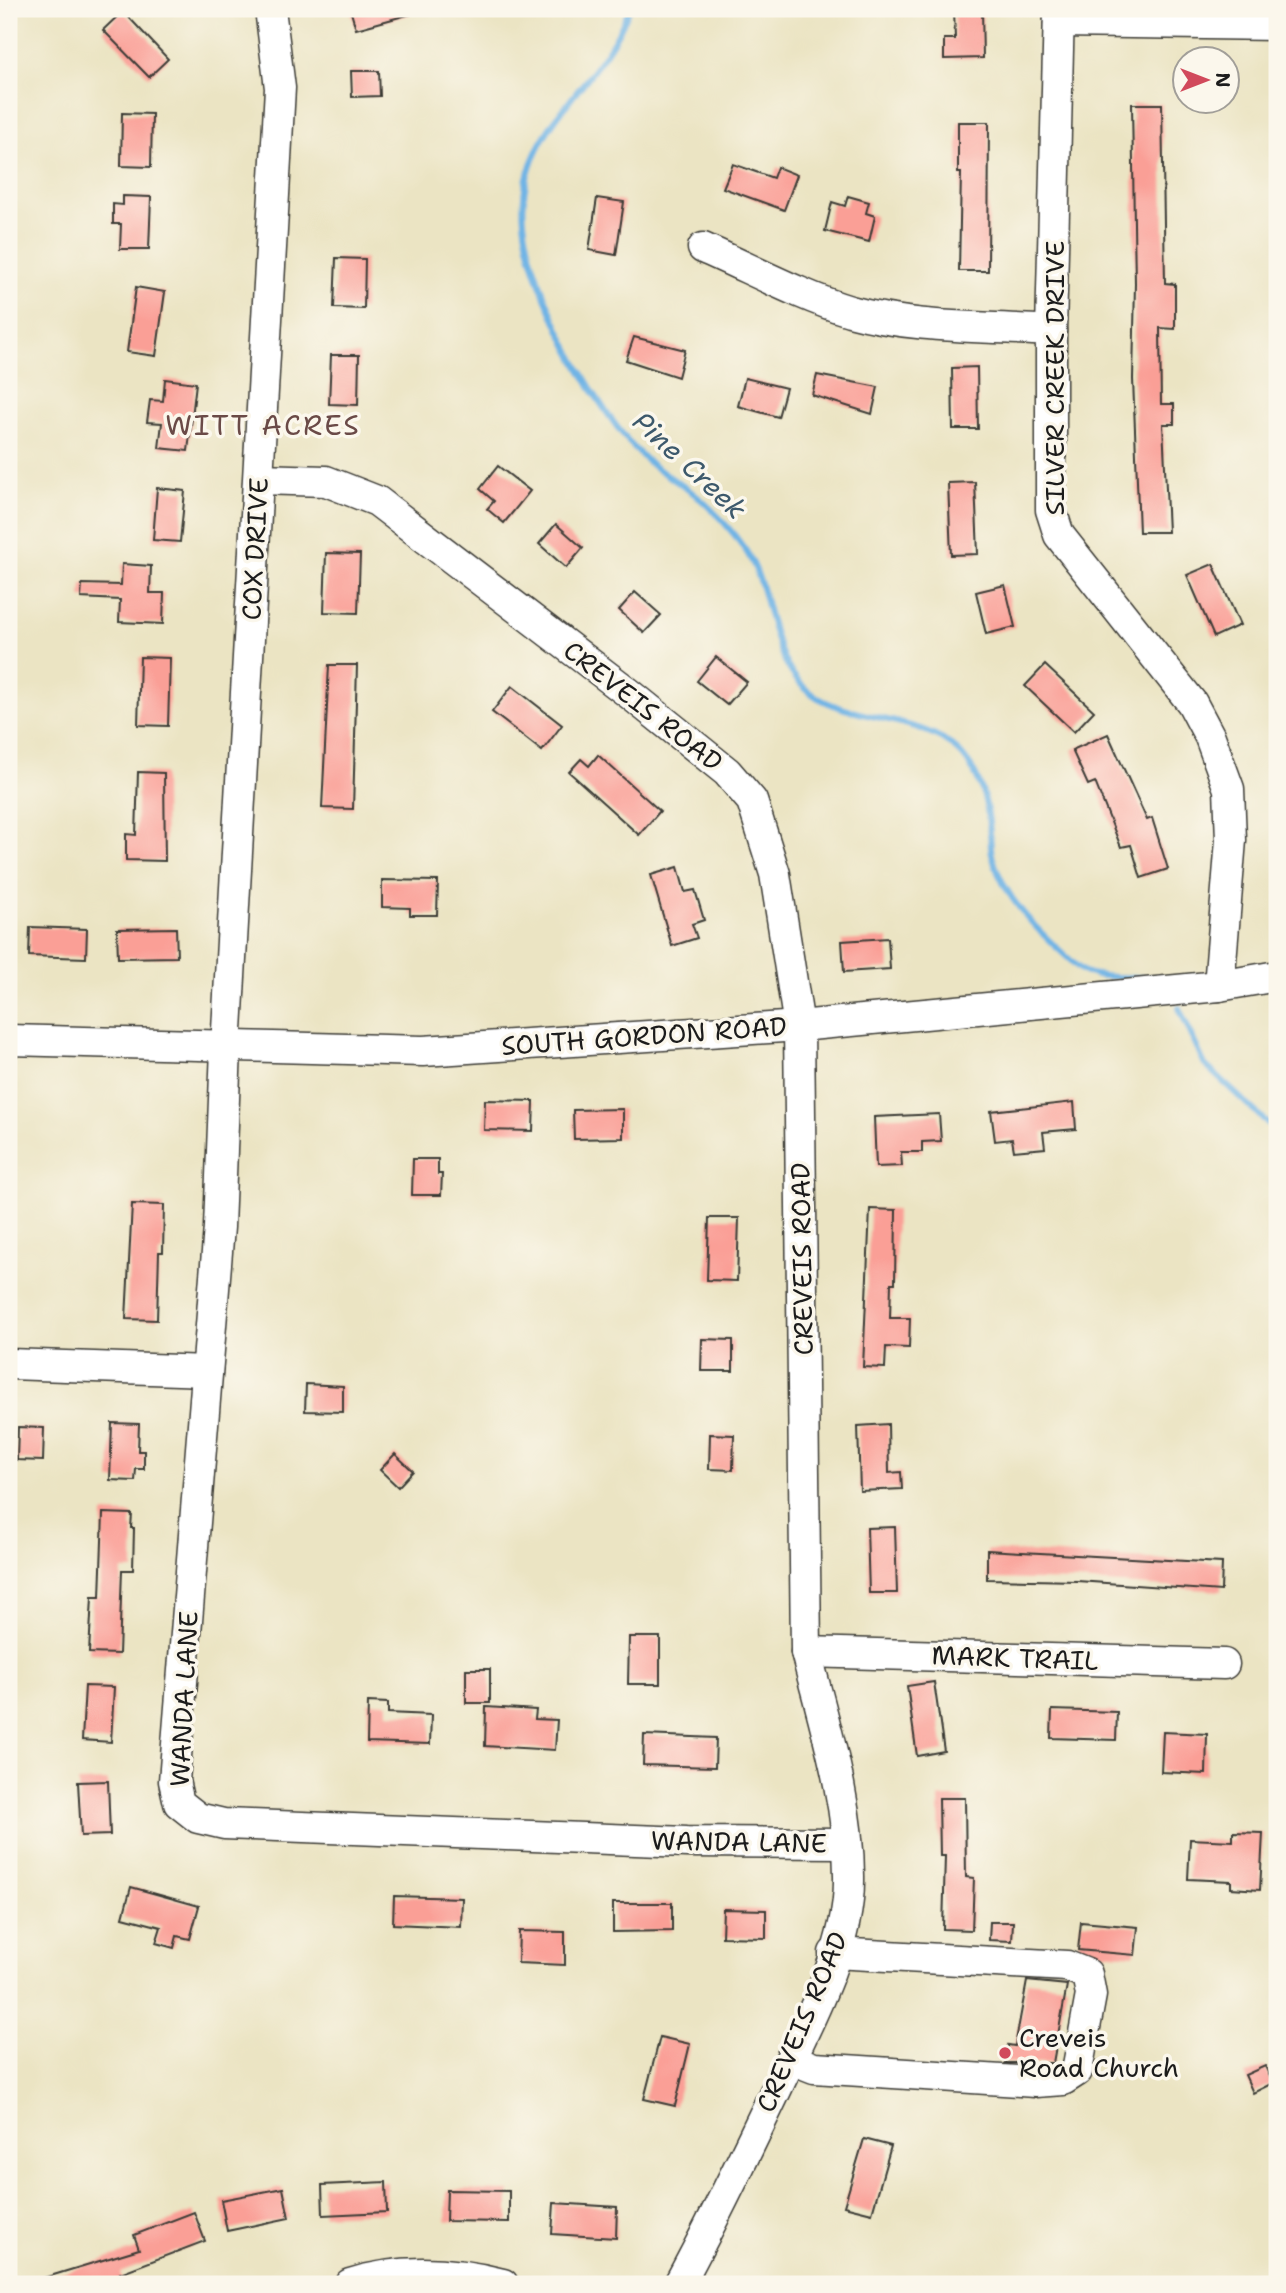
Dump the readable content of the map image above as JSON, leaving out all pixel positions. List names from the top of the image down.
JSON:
{
  "streets": {
    "street": [
      "SILVER CREEK DRIVE",
      "COX DRIVE",
      "CREVEIS ROAD",
      "SOUTH GORDON ROAD",
      "MARK TRAIL",
      "WANDA LANE"
    ]
  },
  "crossings": [
    ["SILVER CREEK DRIVE", "SOUTH GORDON ROAD"],
    ["COX DRIVE", "CREVEIS ROAD"],
    ["COX DRIVE", "SOUTH GORDON ROAD"],
    ["COX DRIVE", "WANDA LANE"],
    ["CREVEIS ROAD", "SOUTH GORDON ROAD"],
    ["CREVEIS ROAD", "MARK TRAIL"],
    ["CREVEIS ROAD", "WANDA LANE"],
    ["SOUTH GORDON ROAD", "WANDA LANE"]
  ],
  "districts": ["WITT ACRES"],
  "water": ["Pine Creek"],
  "places": ["Creveis Road Church"],
  "north": "right"
}
